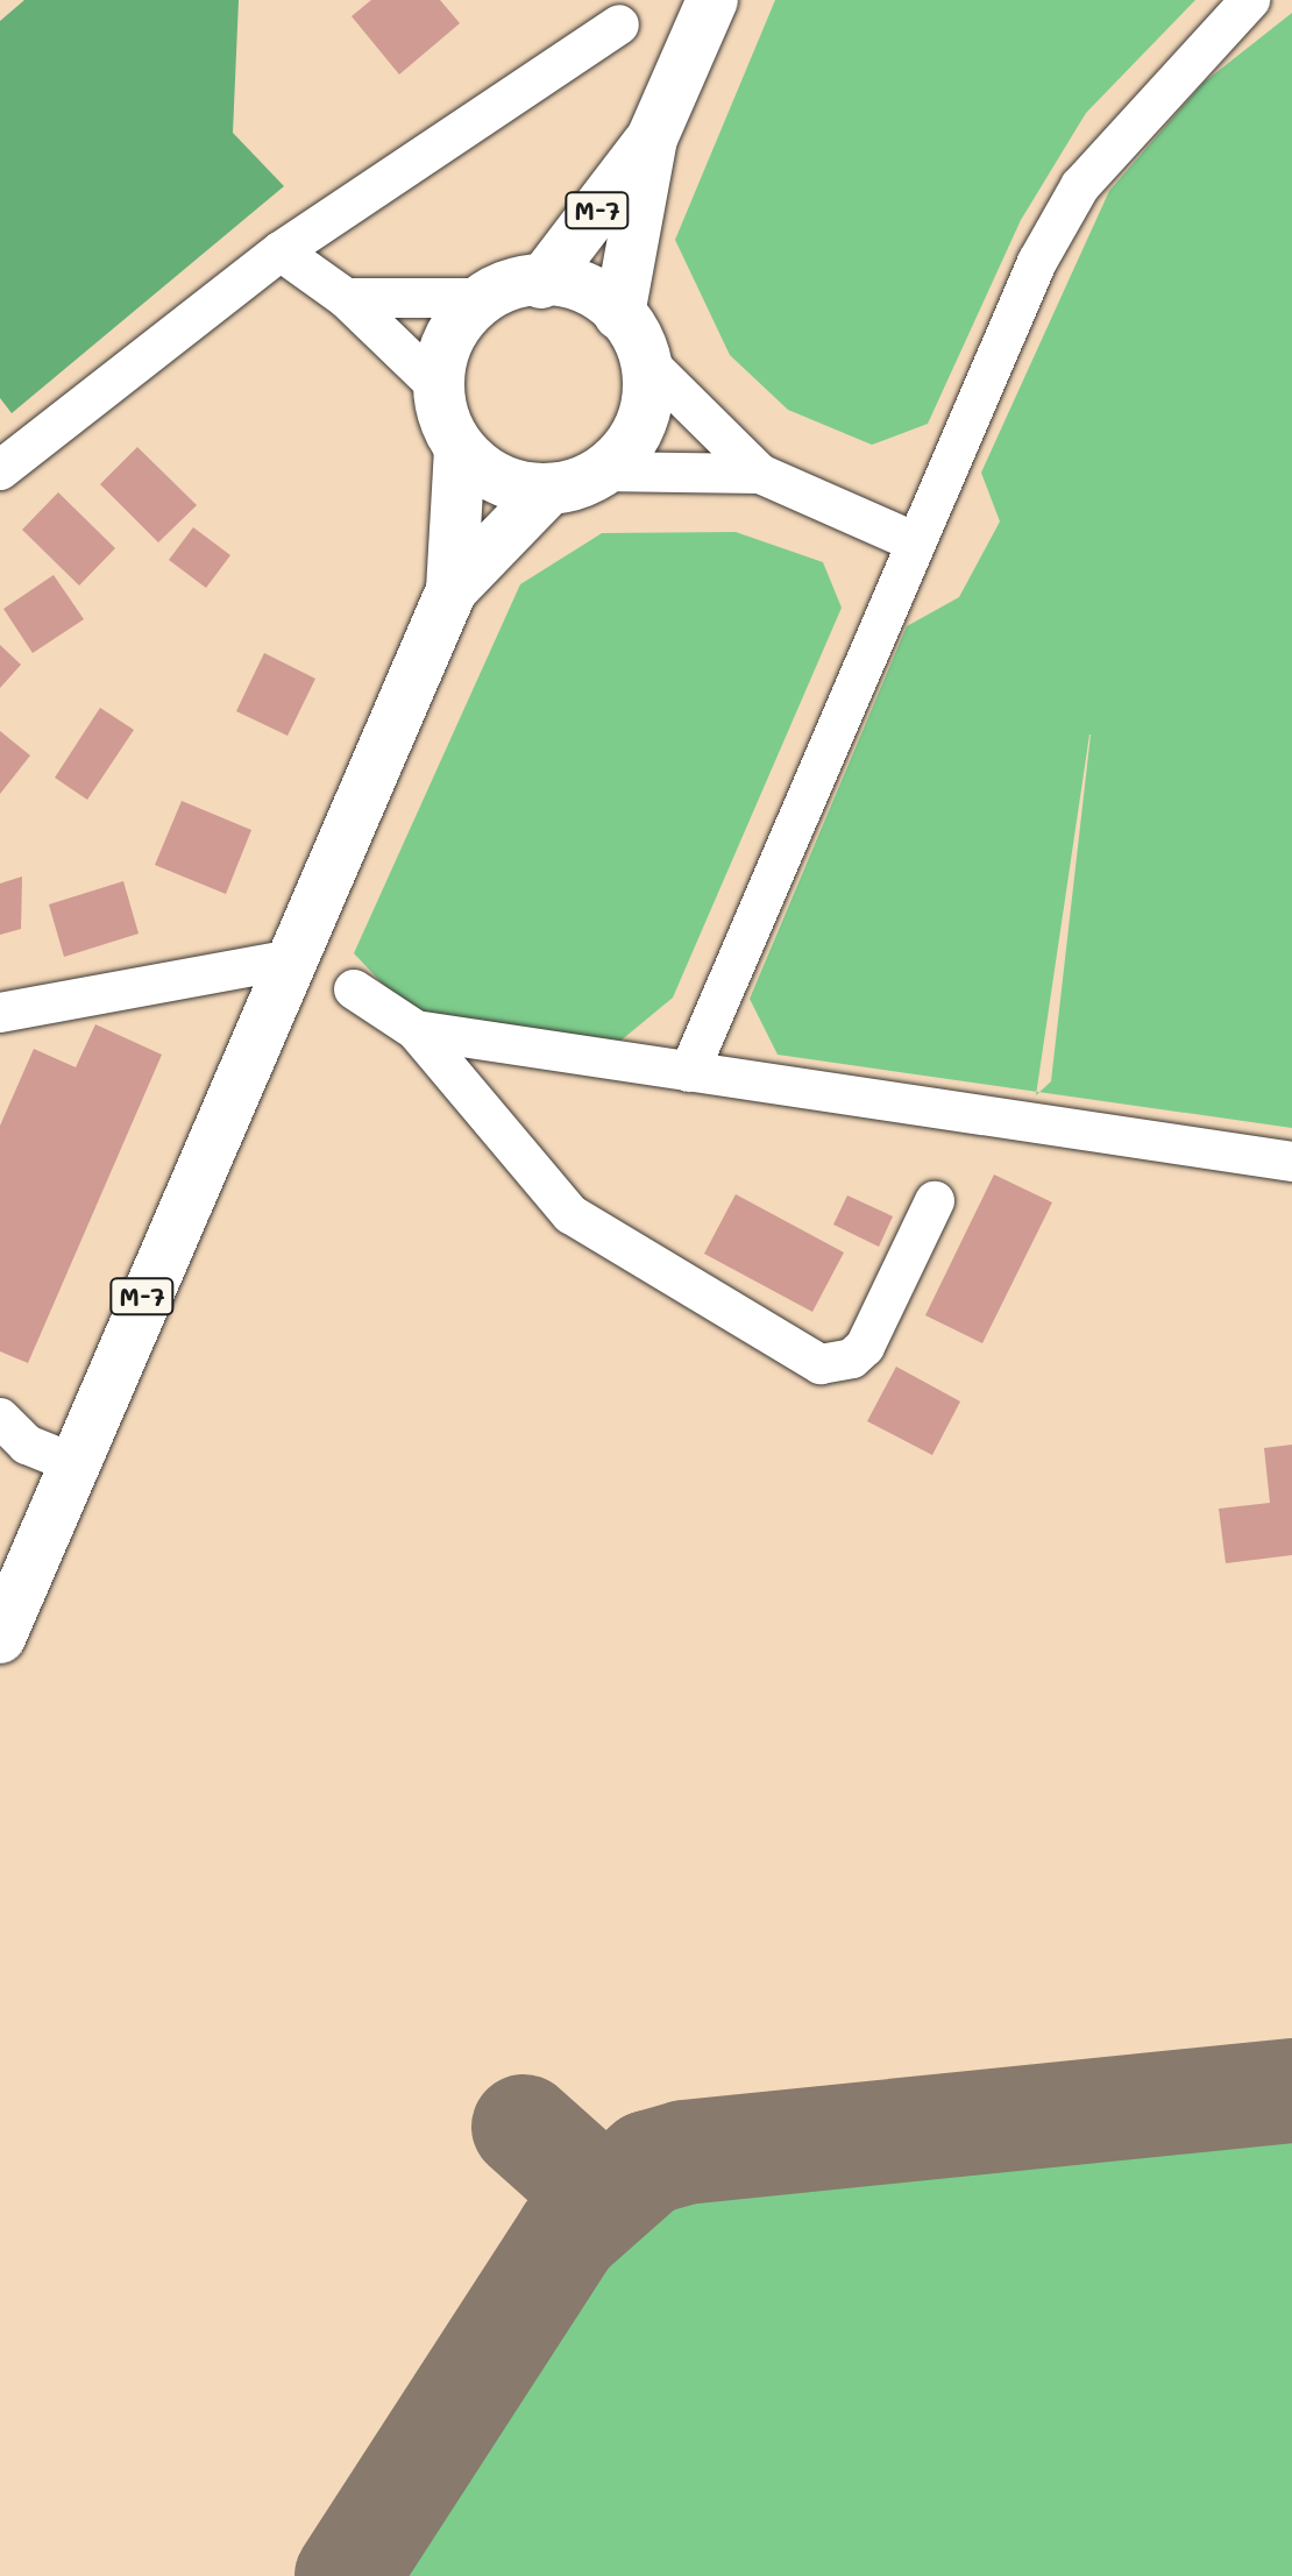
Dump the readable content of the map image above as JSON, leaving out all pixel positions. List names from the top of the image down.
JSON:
{
  "streets": {
    "main road": ["M-7"]
  }
}
